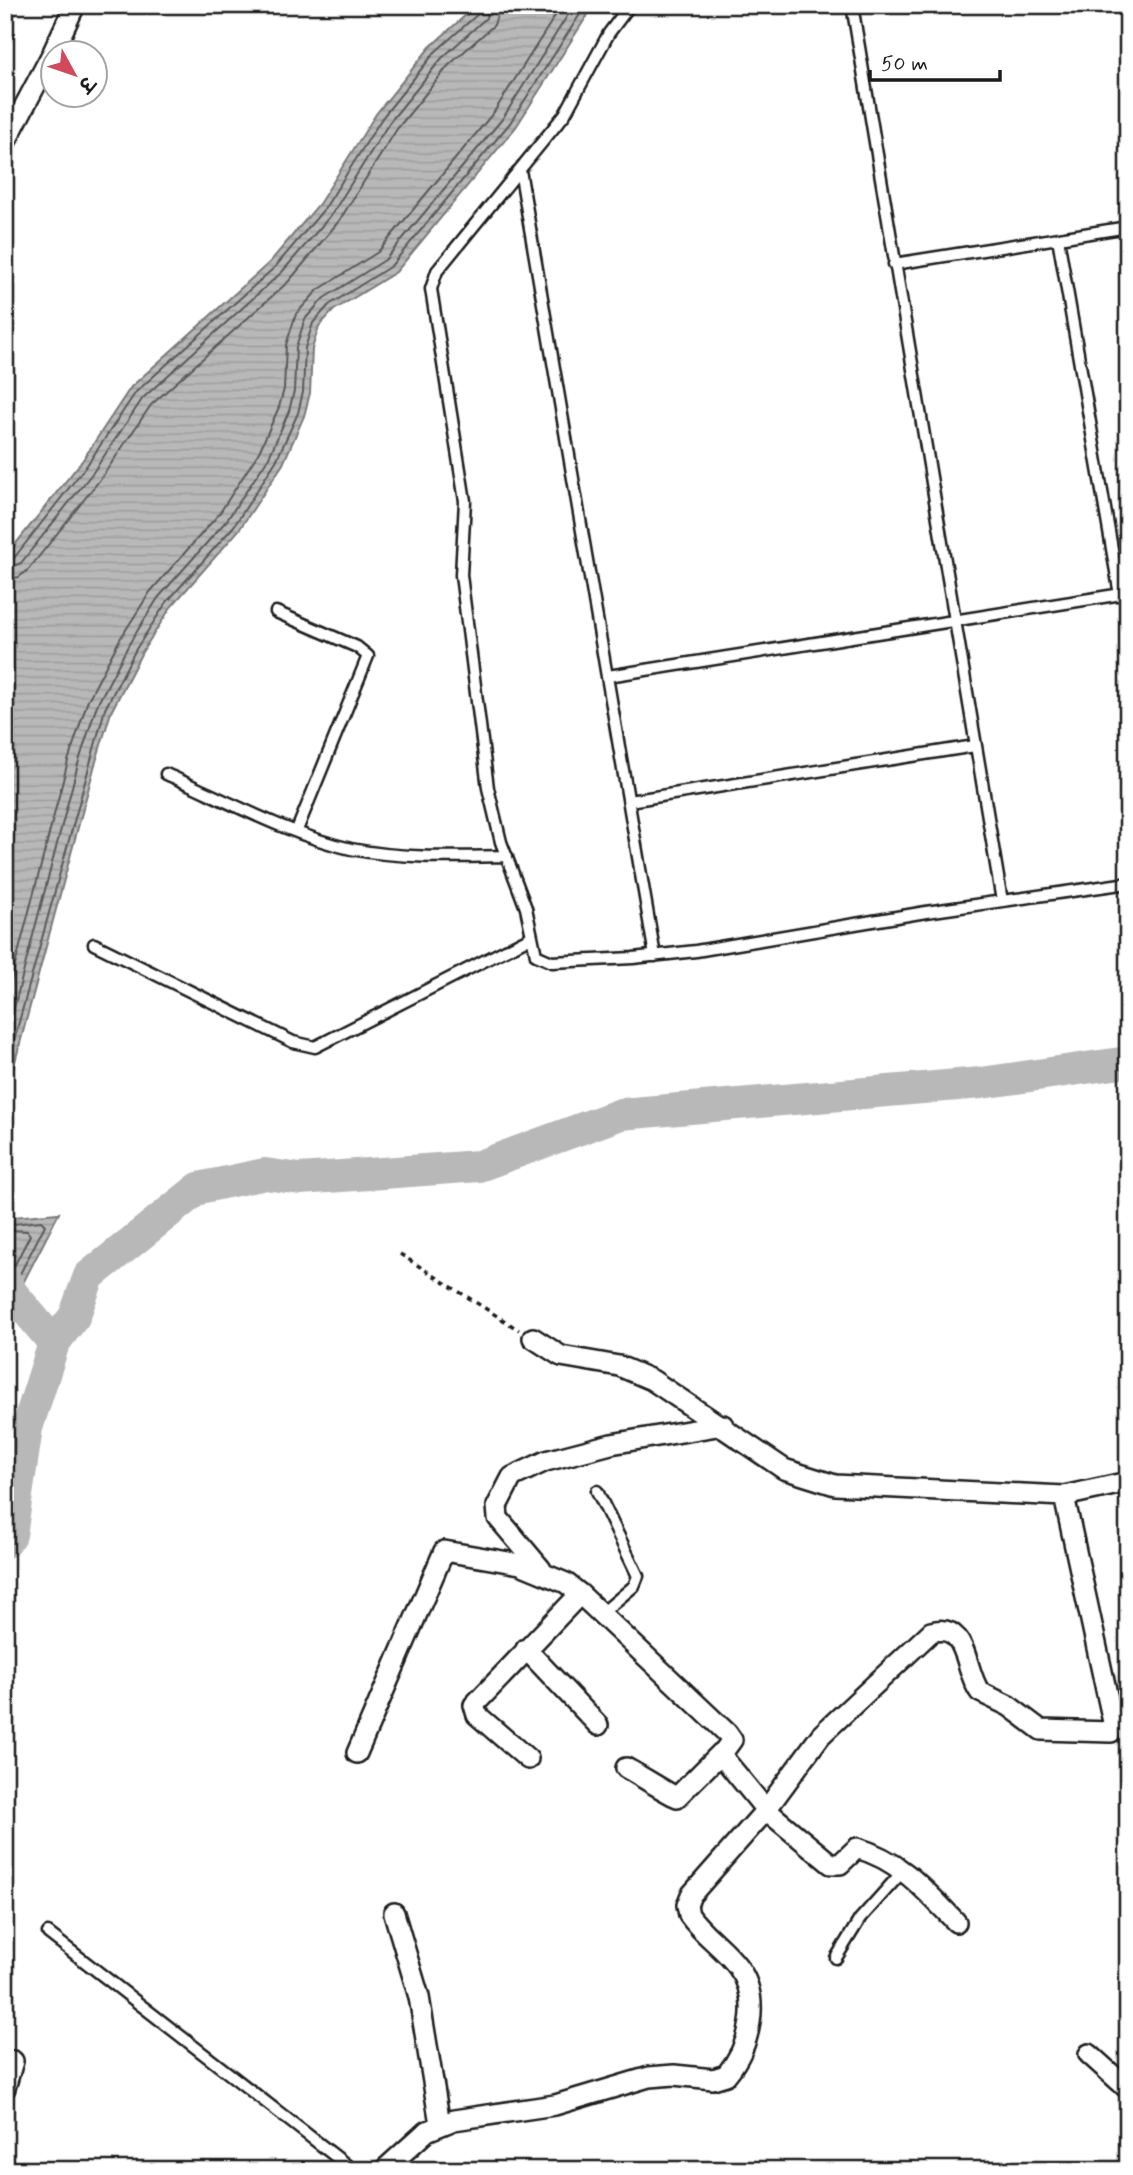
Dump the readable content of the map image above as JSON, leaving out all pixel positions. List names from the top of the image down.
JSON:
{
  "scale_bar": "50 m",
  "north": "bottom right"
}
